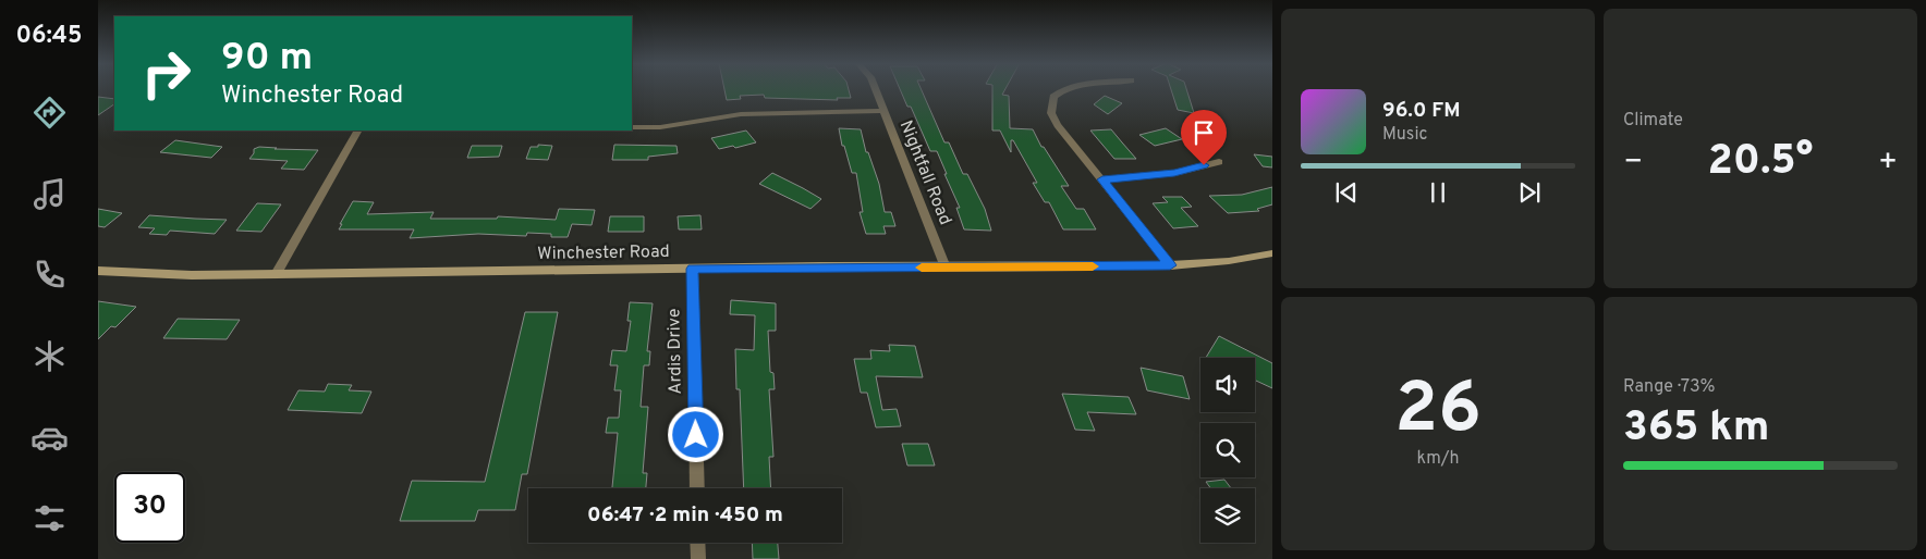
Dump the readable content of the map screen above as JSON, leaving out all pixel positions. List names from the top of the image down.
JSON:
{
  "streets": {
    "street": ["Nightfall Road", "Winchester Road", "Ardis Drive"]
  },
  "crossings": [
    ["Nightfall Road", "Winchester Road"],
    ["Winchester Road", "Ardis Drive"]
  ],
  "page": {
    "tabs": "06:45",
    "tile": [
      "Climate",
      ["26", "km/h"],
      ["Range · 73%", "365 km"]
    ],
    "turn": ["90 m", "Winchester Road"],
    "song": ["96.0 FM", "Music"],
    "heat": ["−", "20.5°", "+"],
    "limit": "30",
    "trip": "06:47 · 2 min · 450 m"
  }
}
